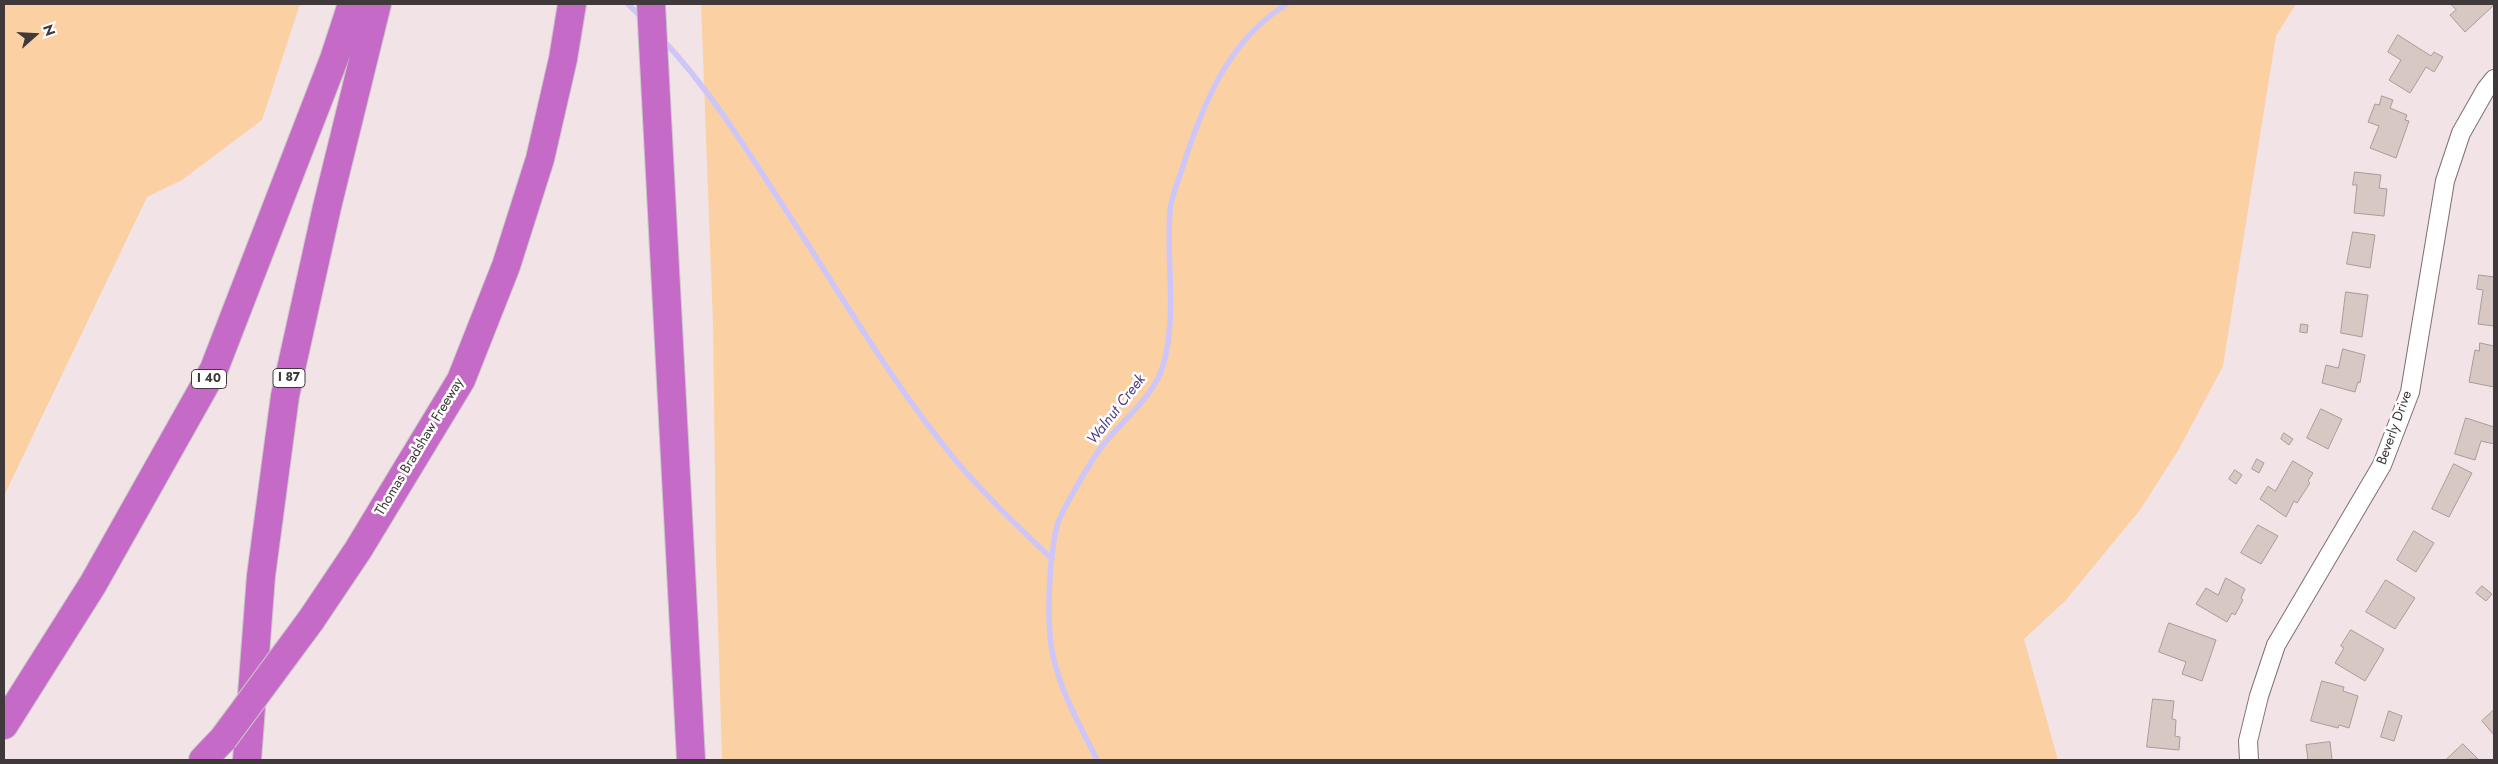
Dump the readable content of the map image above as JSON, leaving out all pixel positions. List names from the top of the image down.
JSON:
{
  "streets": {
    "highway": ["I 87", "I 40", "Thomas Bradshaw Freeway"],
    "street": ["Beverly Drive"]
  },
  "water": ["Walnut Creek"],
  "north": "right"
}
